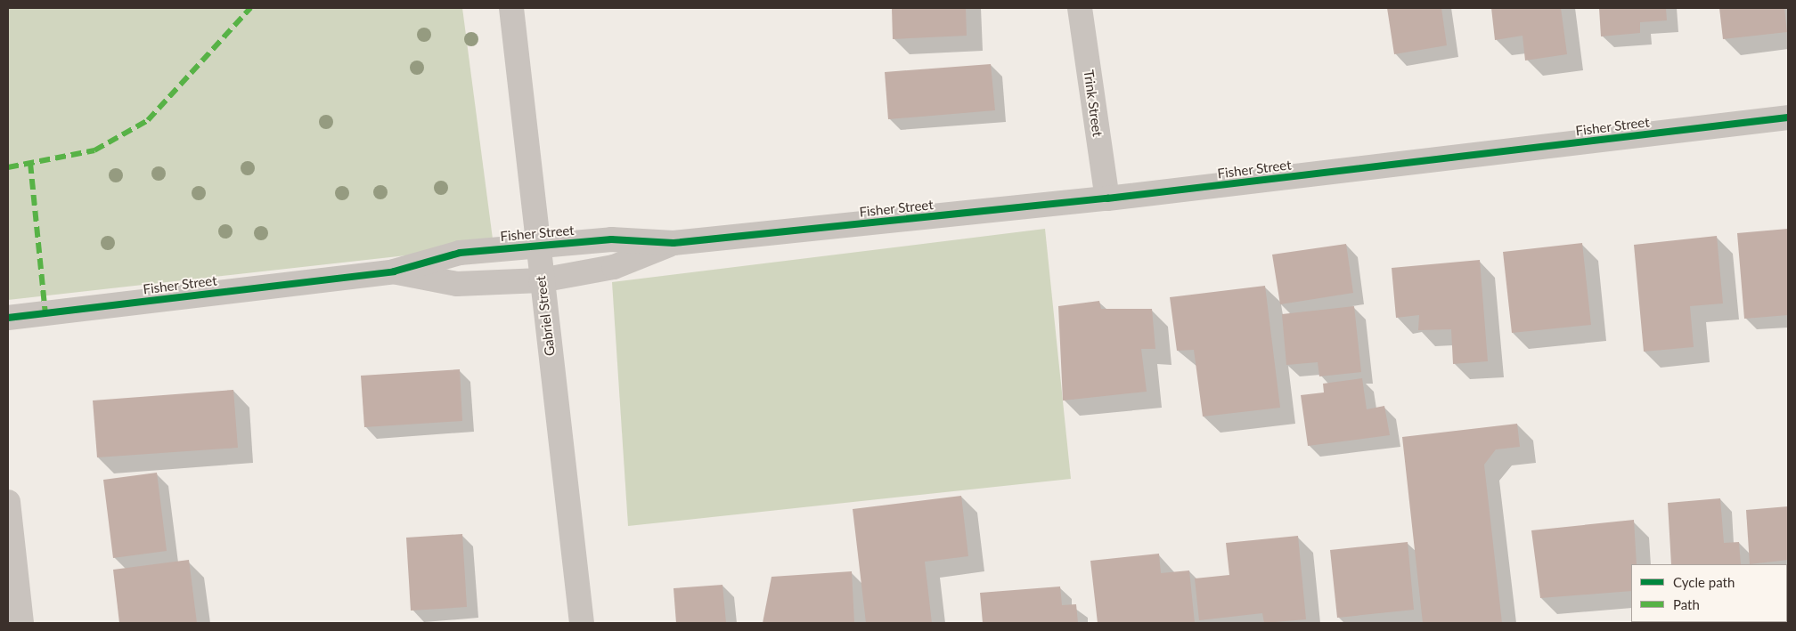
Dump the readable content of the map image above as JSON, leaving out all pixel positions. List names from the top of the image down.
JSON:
{
  "streets": {
    "street": ["Trink Street", "Fisher Street", "Gabriel Street"]
  },
  "crossings": [
    ["Trink Street", "Fisher Street"],
    ["Fisher Street", "Gabriel Street"]
  ],
  "legend": ["Cycle path", "Path"]
}
